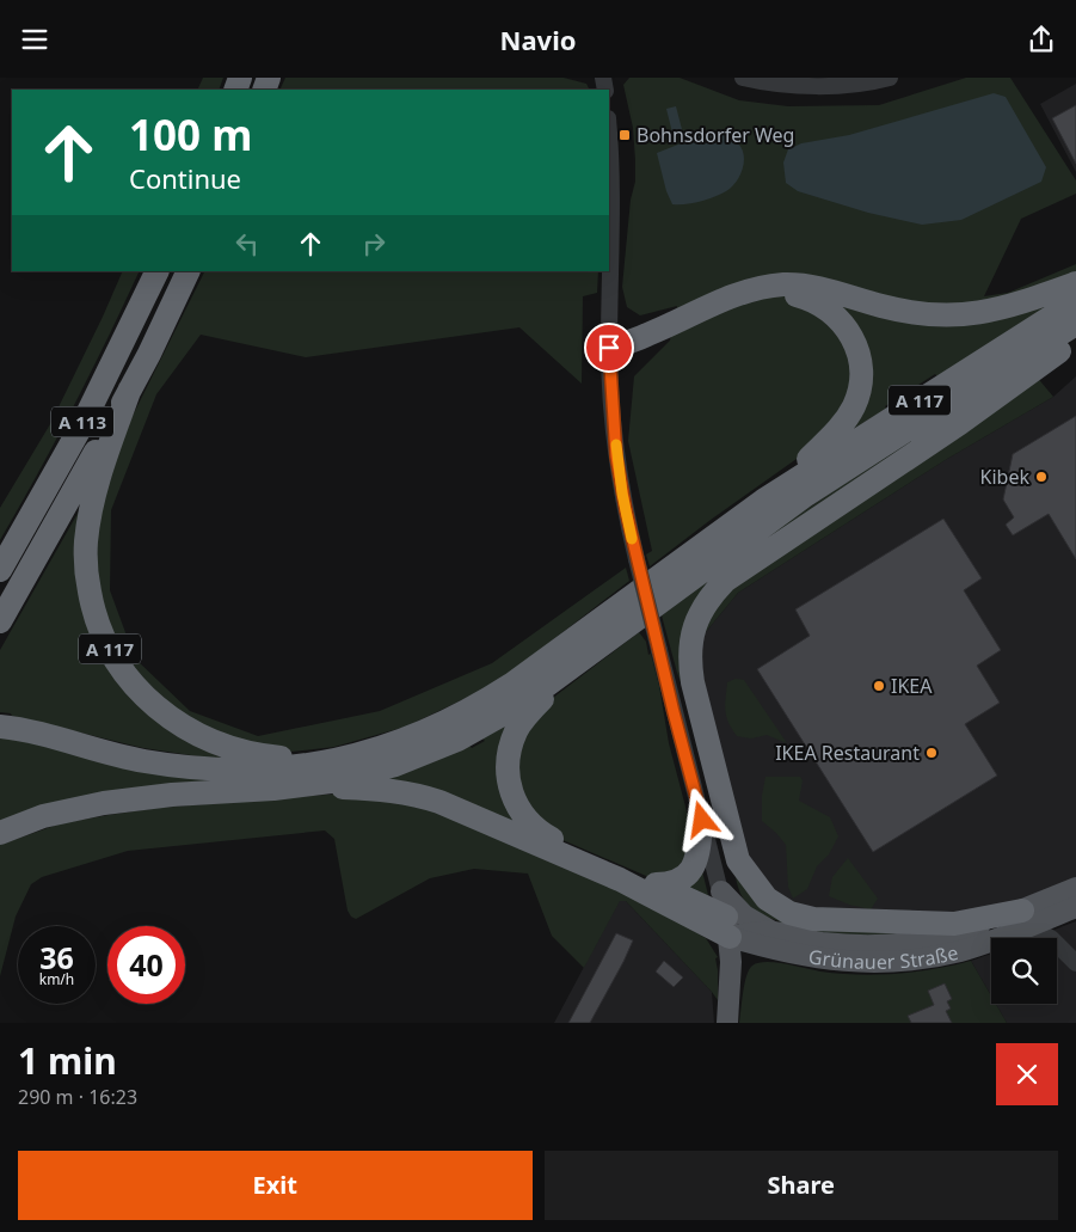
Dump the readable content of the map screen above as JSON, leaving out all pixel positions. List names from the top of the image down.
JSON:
{
  "streets": {
    "highway": ["A 117", "A 113"],
    "main road": ["Grünauer Straße"]
  },
  "crossings": [
    ["A 117", "A 113"]
  ],
  "places": {
    "transit": ["Bohnsdorfer Weg"],
    "other": ["Kibek", "IKEA", "IKEA Restaurant"]
  },
  "page": {
    "header": "Navio",
    "turn": ["100 m", "Continue"],
    "speed": "36 km/h",
    "limit": "40",
    "heading": ["1 min", "290 m · 16:23"],
    "buttons": ["Exit", "Share"]
  }
}
